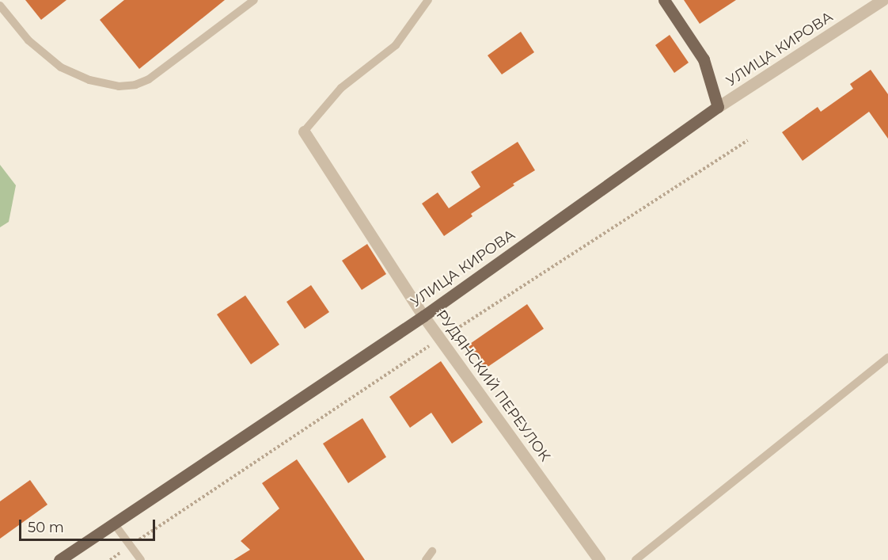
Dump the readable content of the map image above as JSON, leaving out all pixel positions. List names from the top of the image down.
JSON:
{
  "streets": {
    "main road": ["УЛИЦА КИРОВА"],
    "street": ["РУДЯНСКИЙ ПЕРЕУЛОК"]
  },
  "crossings": [
    ["УЛИЦА КИРОВА", "РУДЯНСКИЙ ПЕРЕУЛОК"]
  ],
  "scale_bar": "50 m"
}
